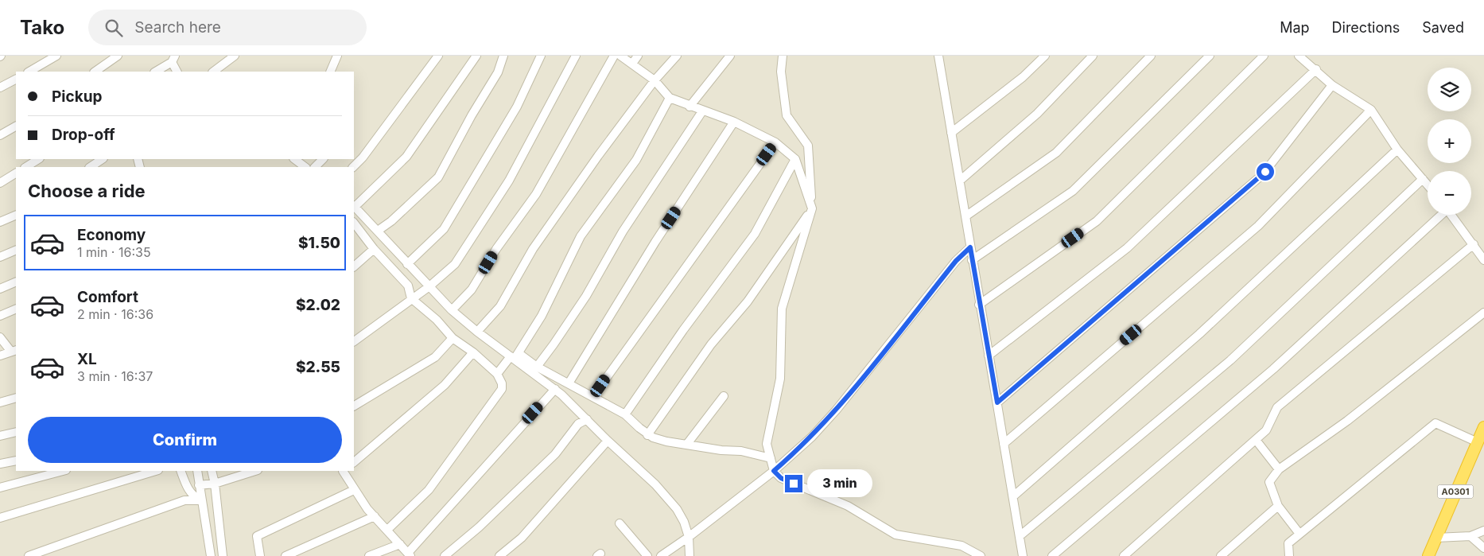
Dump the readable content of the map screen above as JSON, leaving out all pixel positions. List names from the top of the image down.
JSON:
{
  "streets": {
    "highway": ["A0301"]
  },
  "page": {
    "header": "Tako",
    "search": "Search here",
    "nav": ["Map", "Directions", "Saved"],
    "map_buttons": ["+", "−"],
    "banner": ["Pickup", "Drop-off"],
    "heading": "Choose a ride",
    "list": [
      {
        "name": "Economy",
        "note": "1 min · 16:35",
        "value": "$1.50"
      },
      {
        "name": "Comfort",
        "note": "2 min · 16:36",
        "value": "$2.02"
      },
      {
        "name": "XL",
        "note": "3 min · 16:37",
        "value": "$2.55"
      }
    ],
    "buttons": "Confirm",
    "bubble": "3 min"
  }
}
